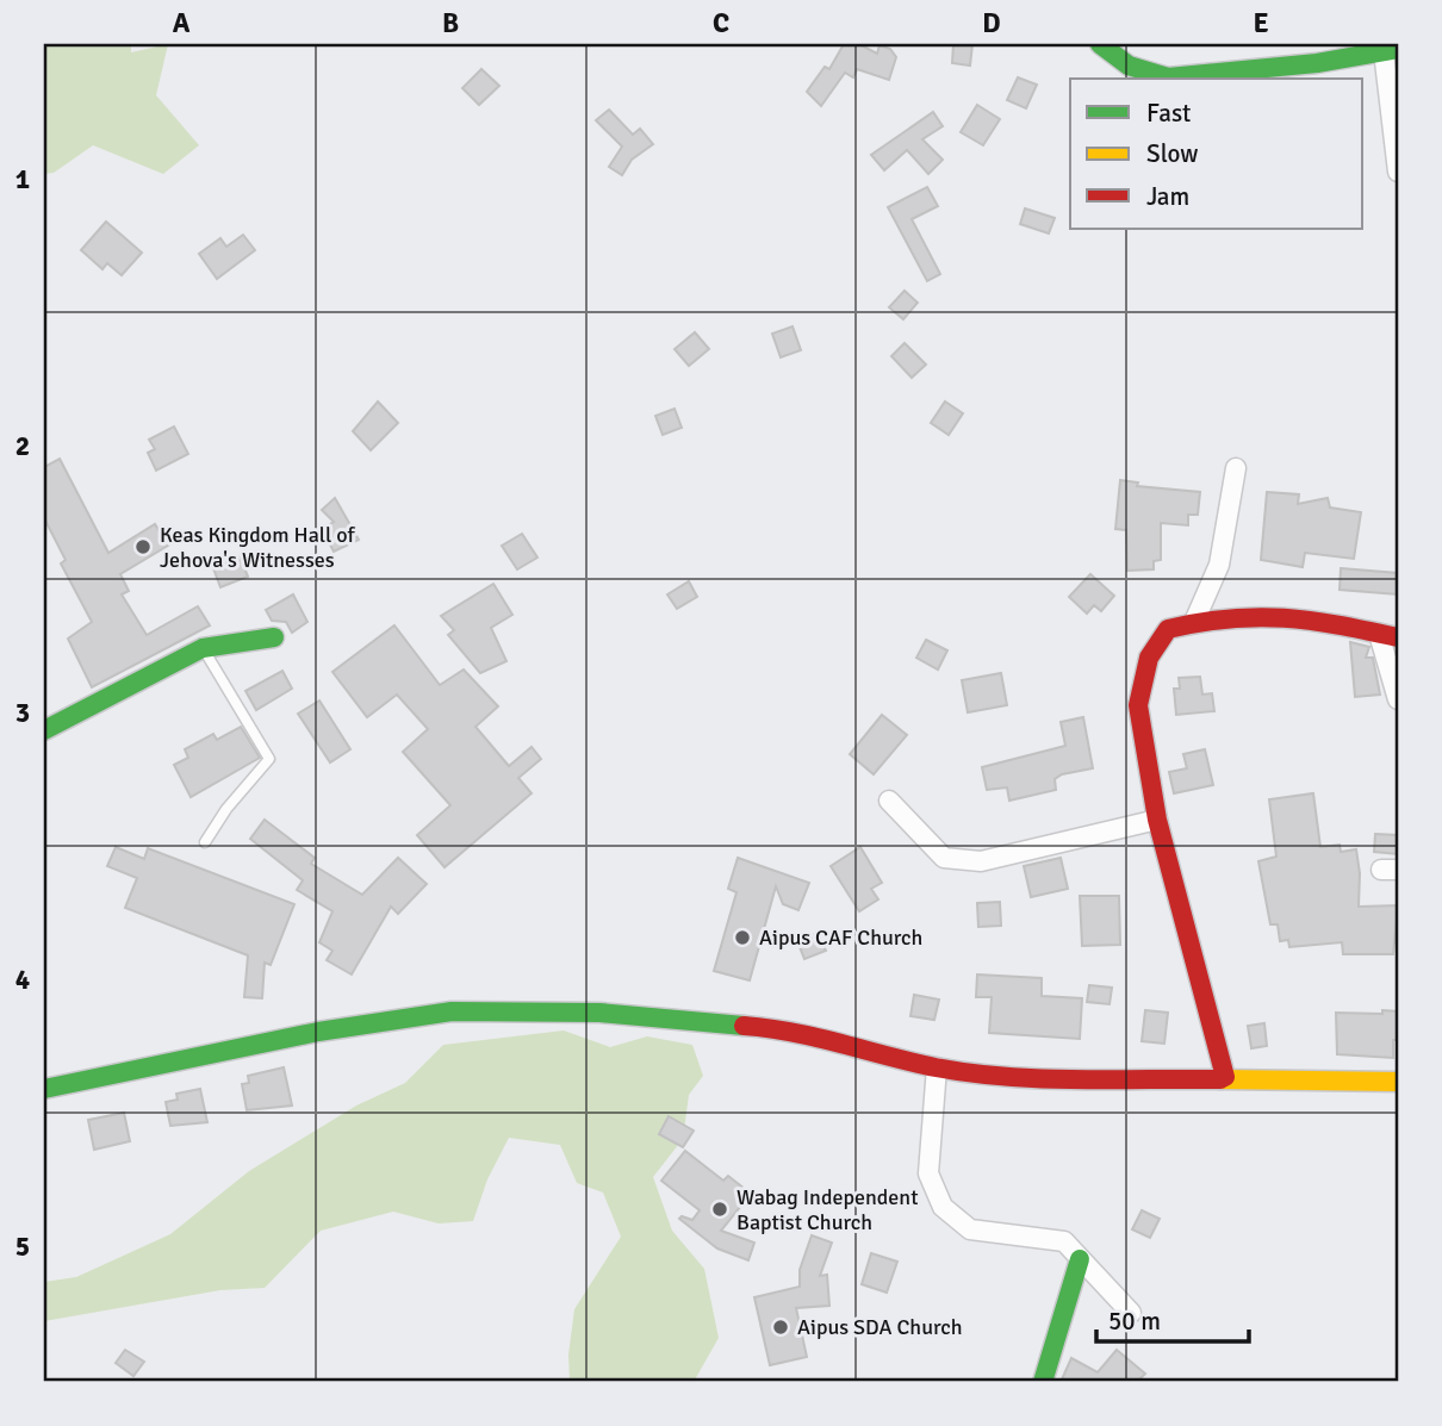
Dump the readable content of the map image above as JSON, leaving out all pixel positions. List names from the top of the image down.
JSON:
{
  "places": [
    "Keas Kingdom Hall of Jehova's Witnesses",
    "Aipus CAF Church",
    "Wabag Independent Baptist Church",
    "Aipus SDA Church"
  ],
  "legend": ["Fast", "Slow", "Jam"],
  "scale_bar": "50 m",
  "grid": {
    "columns": [
      "A",
      "B",
      "C",
      "D",
      "E"
    ],
    "rows": [
      "1",
      "2",
      "3",
      "4",
      "5"
    ]
  }
}
